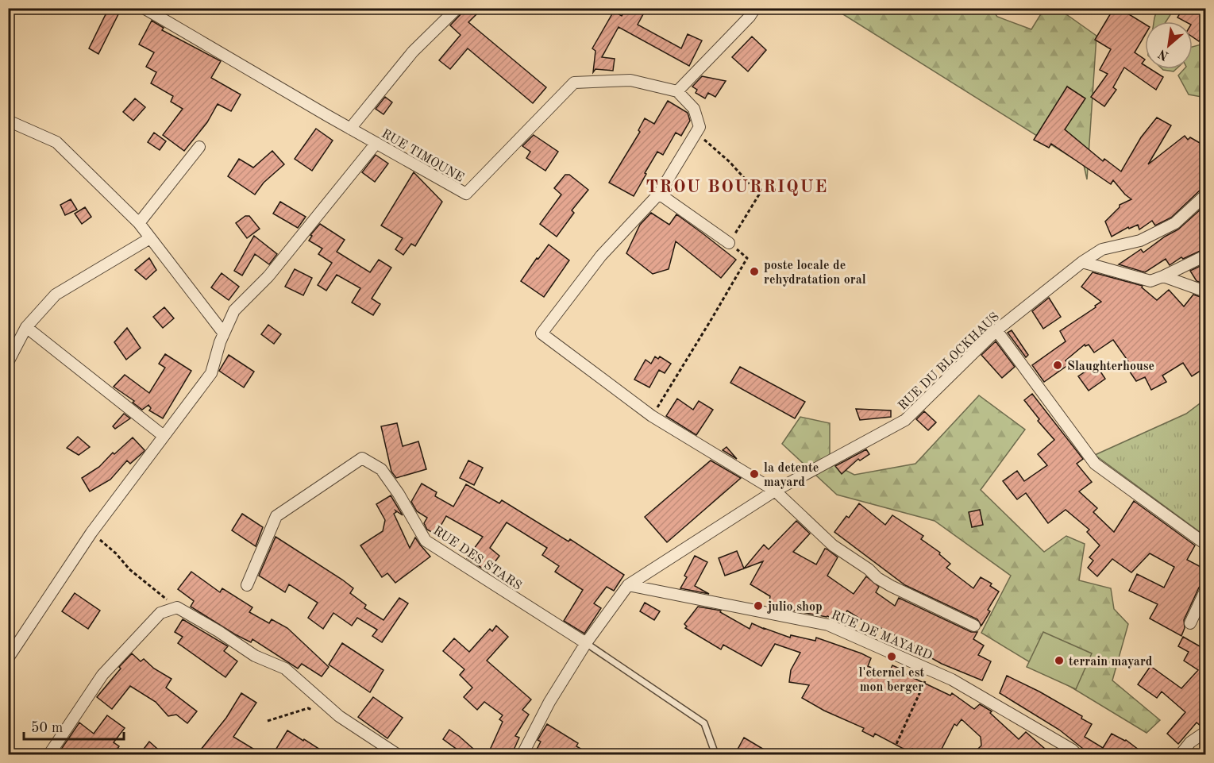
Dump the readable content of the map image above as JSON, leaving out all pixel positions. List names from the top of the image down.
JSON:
{
  "streets": {
    "street": [
      "RUE TIMOUNE",
      "RUE DU BLOCKHAUS",
      "RUE DES STARS",
      "RUE DE MAYARD"
    ]
  },
  "crossings": [
    ["RUE DU BLOCKHAUS", "RUE DES STARS"],
    ["RUE DU BLOCKHAUS", "RUE DE MAYARD"]
  ],
  "districts": ["TROU BOURRIQUE"],
  "places": [
    "poste locale de rehydratation oral",
    "Slaughterhouse",
    "la detente mayard",
    "julio shop",
    "l'eternel est mon berger",
    "terrain mayard"
  ],
  "scale_bar": "50 m",
  "north": "bottom left"
}
